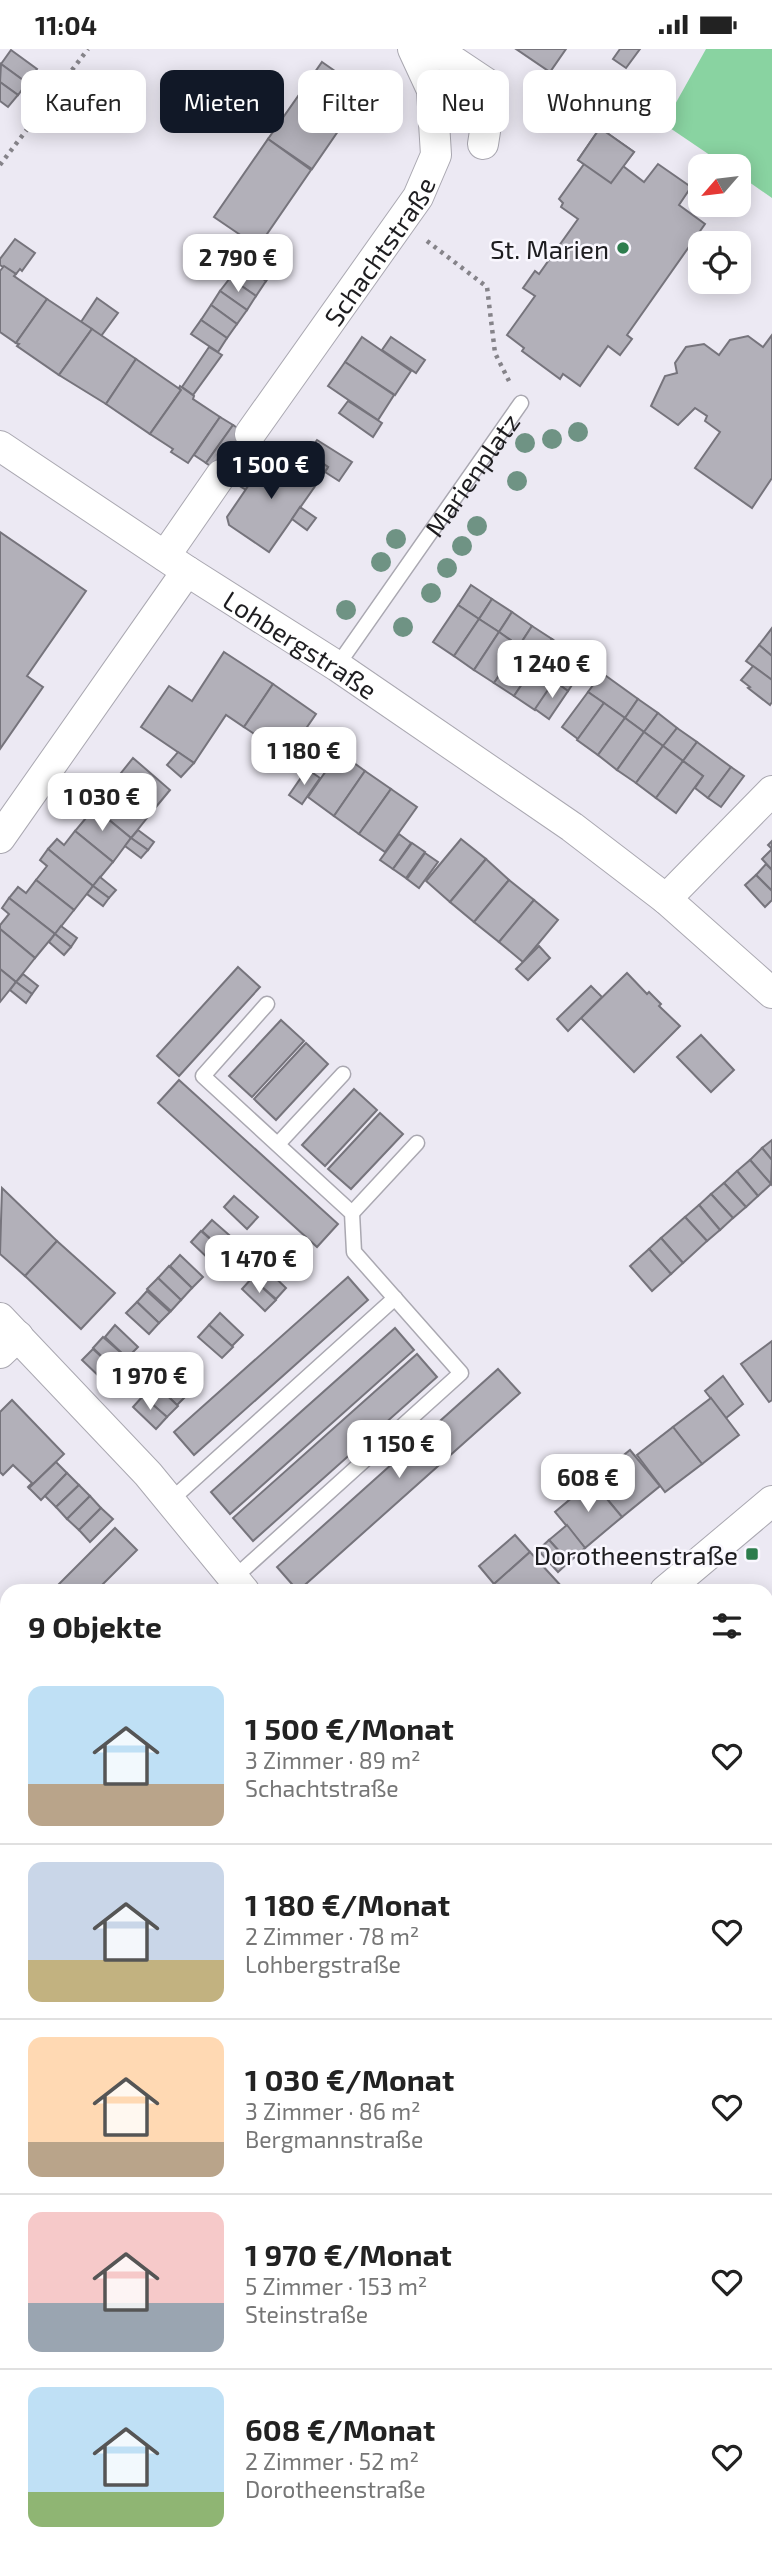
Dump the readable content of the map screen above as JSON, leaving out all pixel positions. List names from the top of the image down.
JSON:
{
  "streets": {
    "street": ["Schachtstraße", "Lohbergstraße"],
    "lane": ["Marienplatz"]
  },
  "crossings": [
    ["Marienplatz", "Lohbergstraße"]
  ],
  "places": {
    "other": ["St. Marien"],
    "transit": ["Dorotheenstraße"]
  },
  "north": "bottom left",
  "page": {
    "status": "11:04",
    "chip": [
      "Kaufen",
      "Mieten",
      "Filter",
      "Neu",
      "Wohnung"
    ],
    "price": [
      "2 790 €",
      "1 500 €",
      "1 240 €",
      "1 180 €",
      "1 030 €",
      "1 470 €",
      "1 970 €",
      "1 150 €",
      "608 €"
    ],
    "heading": "9 Objekte",
    "list": [
      {
        "name": "1 500 €/Monat",
        "note": "3 Zimmer · 89 m² · Schachtstraße"
      },
      {
        "name": "1 180 €/Monat",
        "note": "2 Zimmer · 78 m² · Lohbergstraße"
      },
      {
        "name": "1 030 €/Monat",
        "note": "3 Zimmer · 86 m² · Bergmannstraße"
      },
      {
        "name": "1 970 €/Monat",
        "note": "5 Zimmer · 153 m² · Steinstraße"
      },
      {
        "name": "608 €/Monat",
        "note": "2 Zimmer · 52 m² · Dorotheenstraße"
      }
    ]
  }
}
